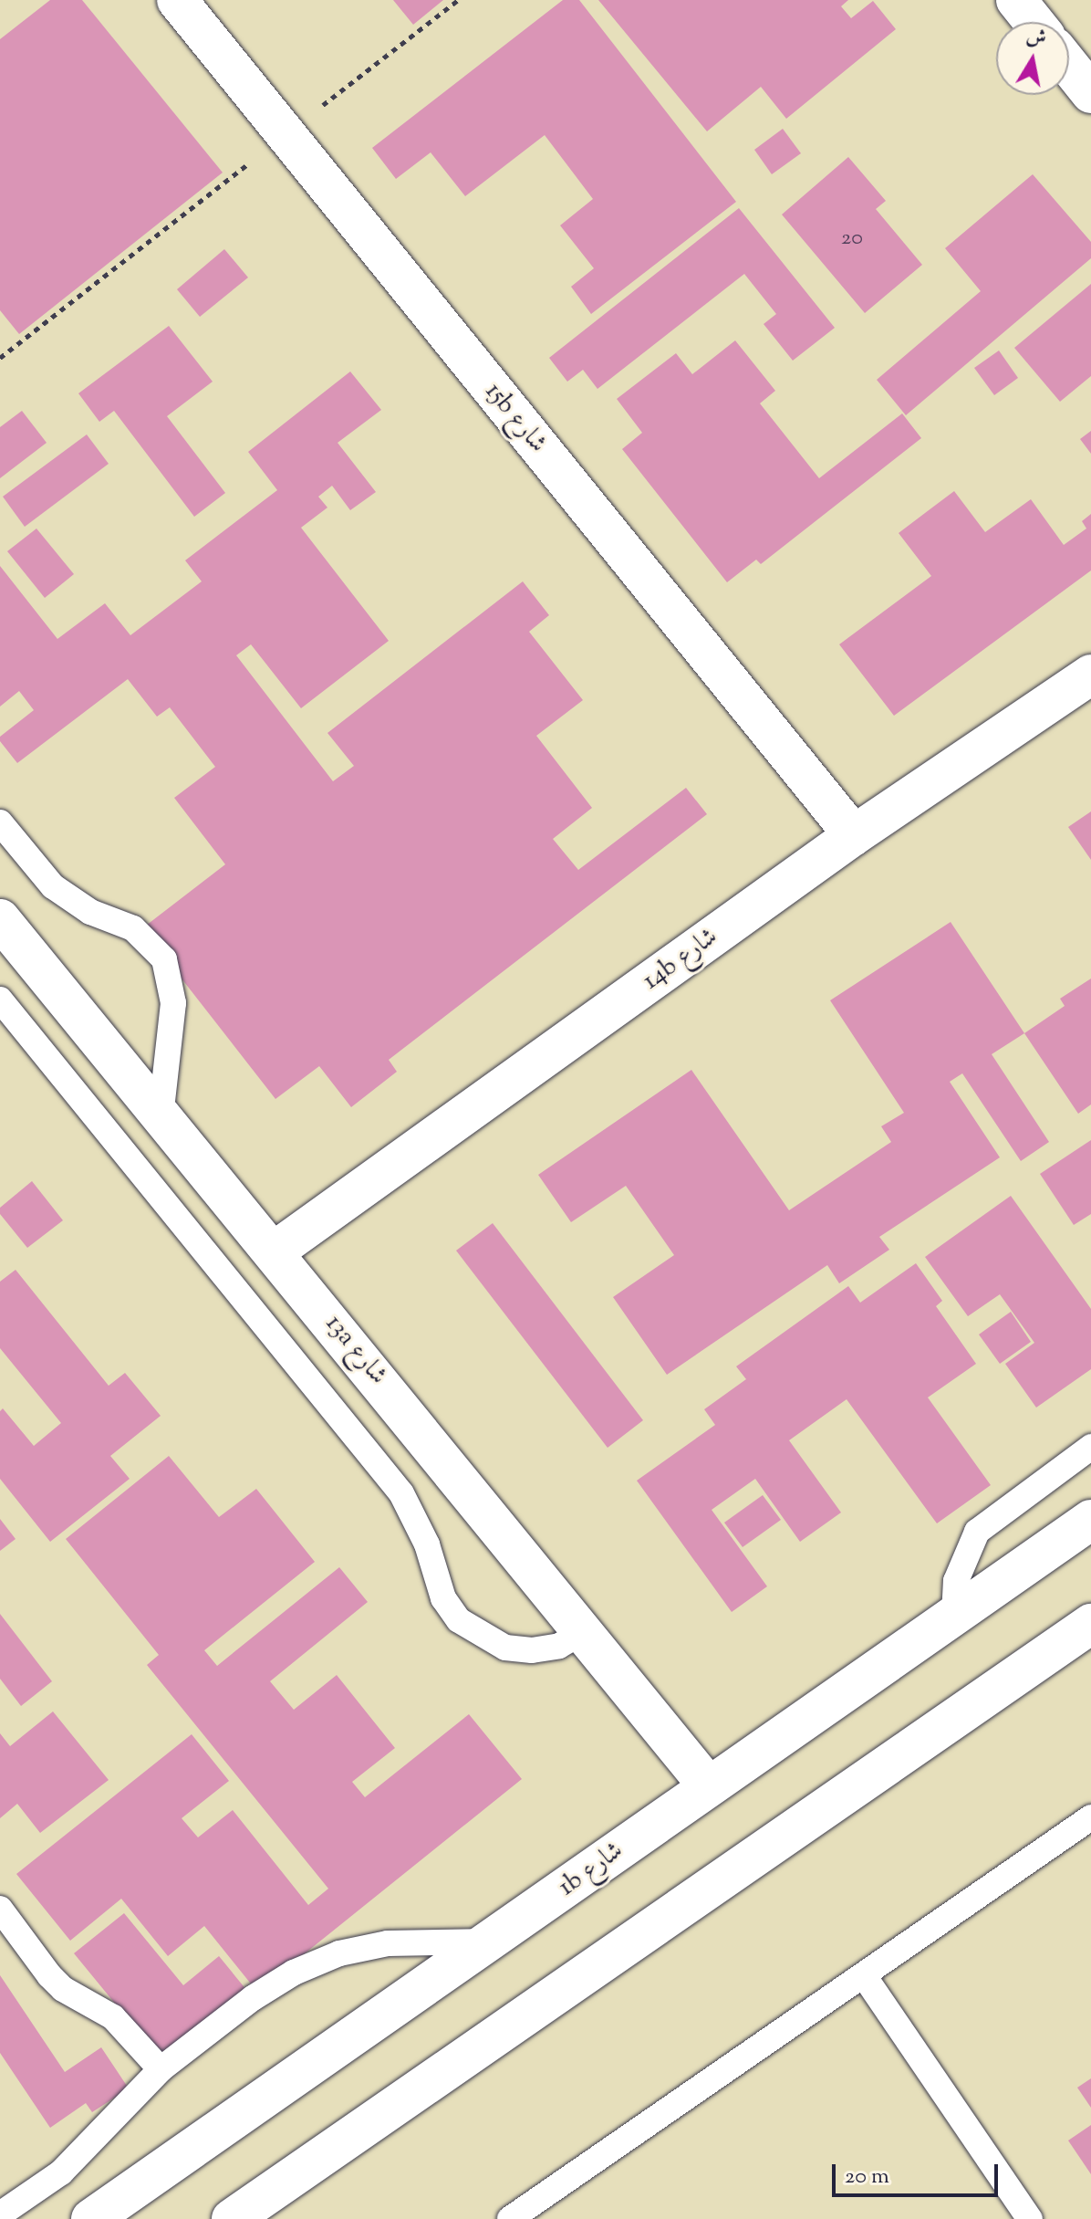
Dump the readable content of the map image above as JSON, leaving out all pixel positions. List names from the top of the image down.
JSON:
{
  "streets": {
    "street": [
      "15b شارع",
      "14b شارع",
      "13a شارع",
      "1b شارع"
    ]
  },
  "crossings": [
    ["15b شارع", "14b شارع"],
    ["14b شارع", "13a شارع"],
    ["13a شارع", "1b شارع"]
  ],
  "house_numbers": ["20"],
  "scale_bar": "20 m",
  "north": "top"
}
